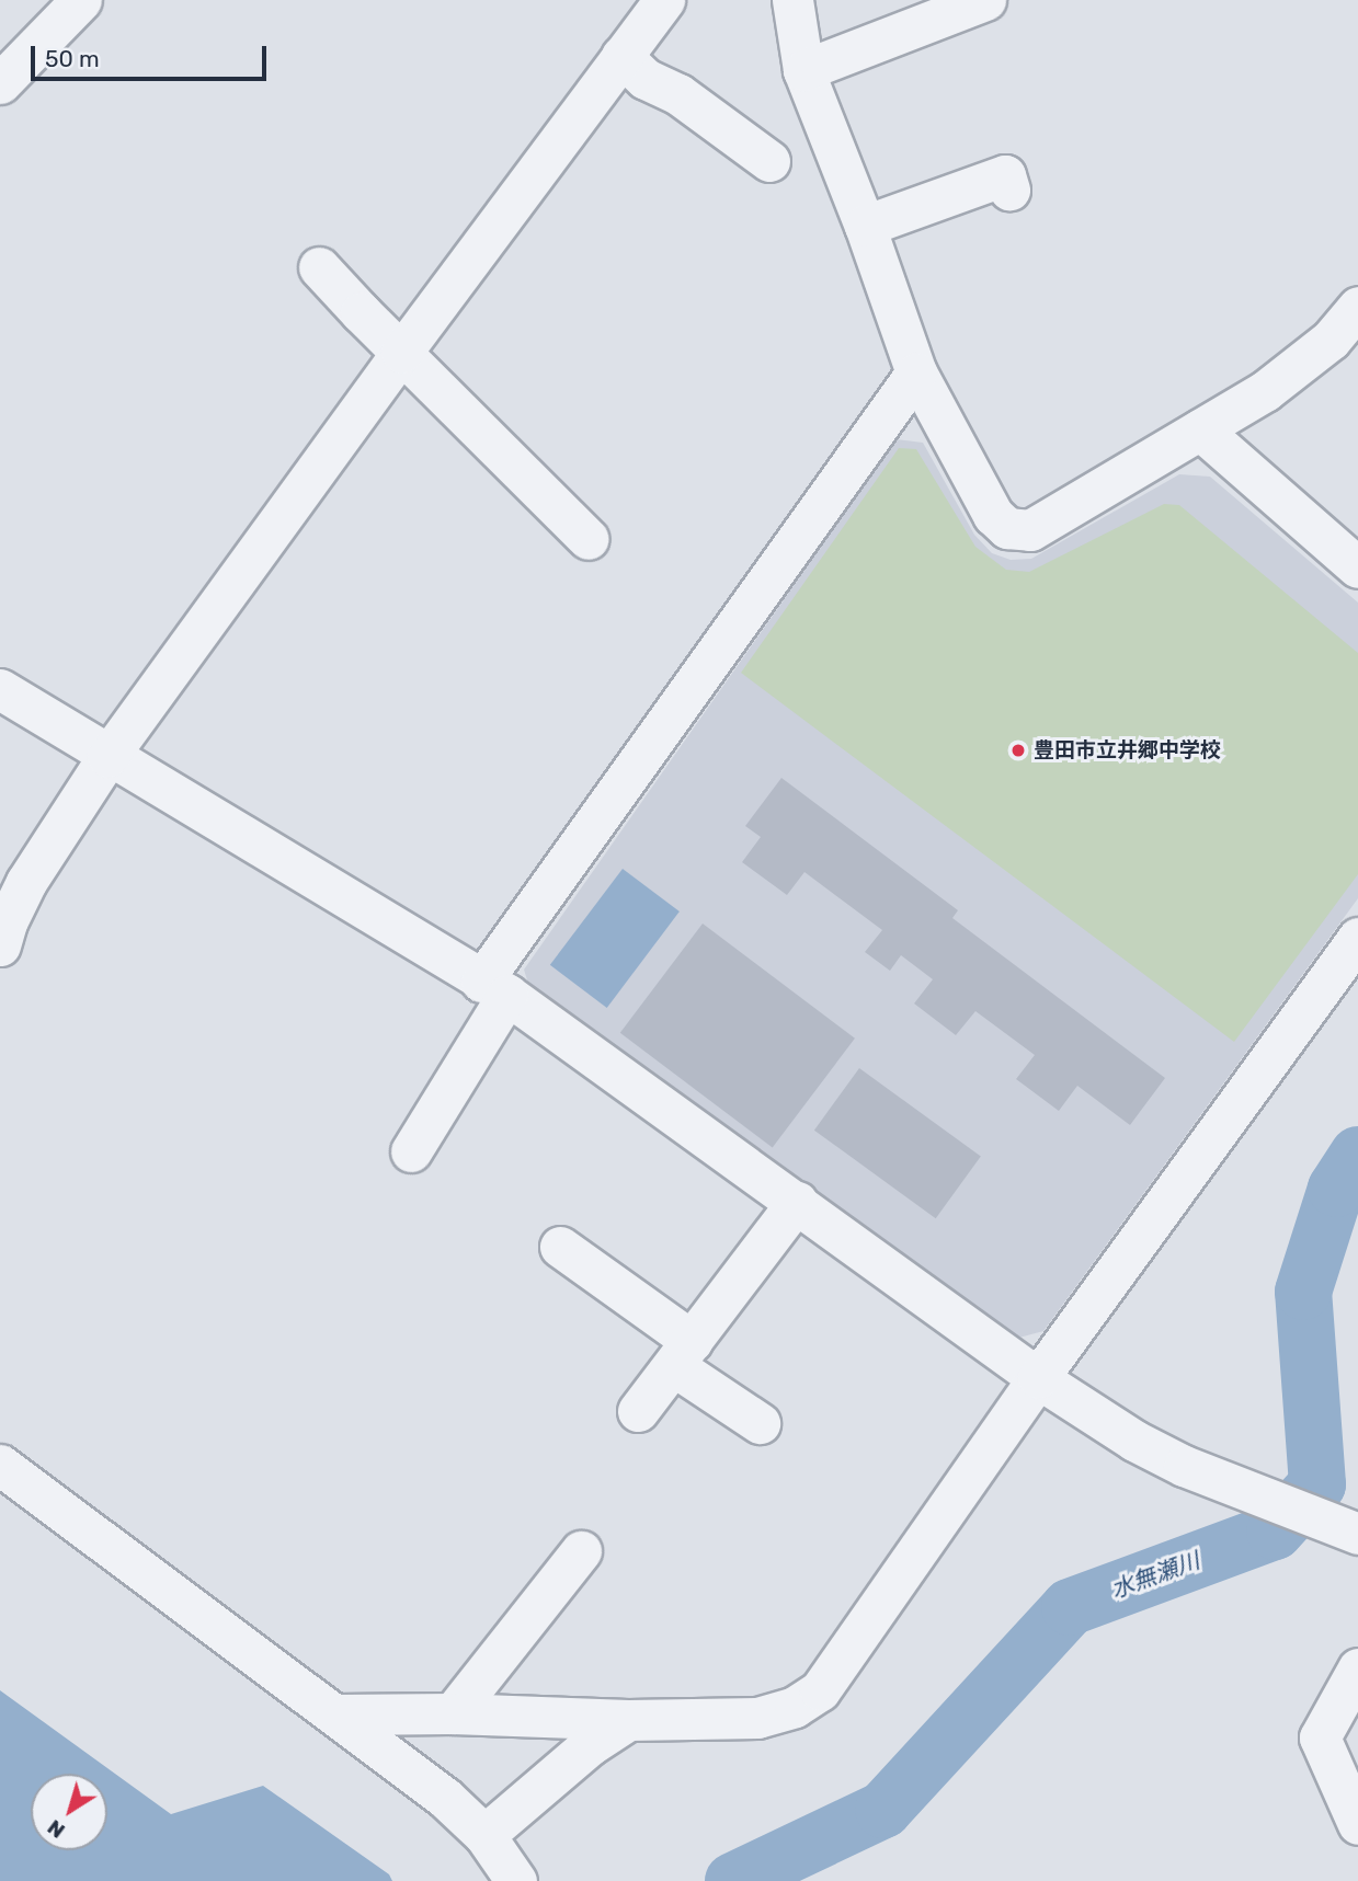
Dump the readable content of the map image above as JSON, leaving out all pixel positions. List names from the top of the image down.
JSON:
{
  "water": ["水無瀬川"],
  "places": ["豊田市立井郷中学校"],
  "scale_bar": "50 m",
  "north": "bottom left"
}
